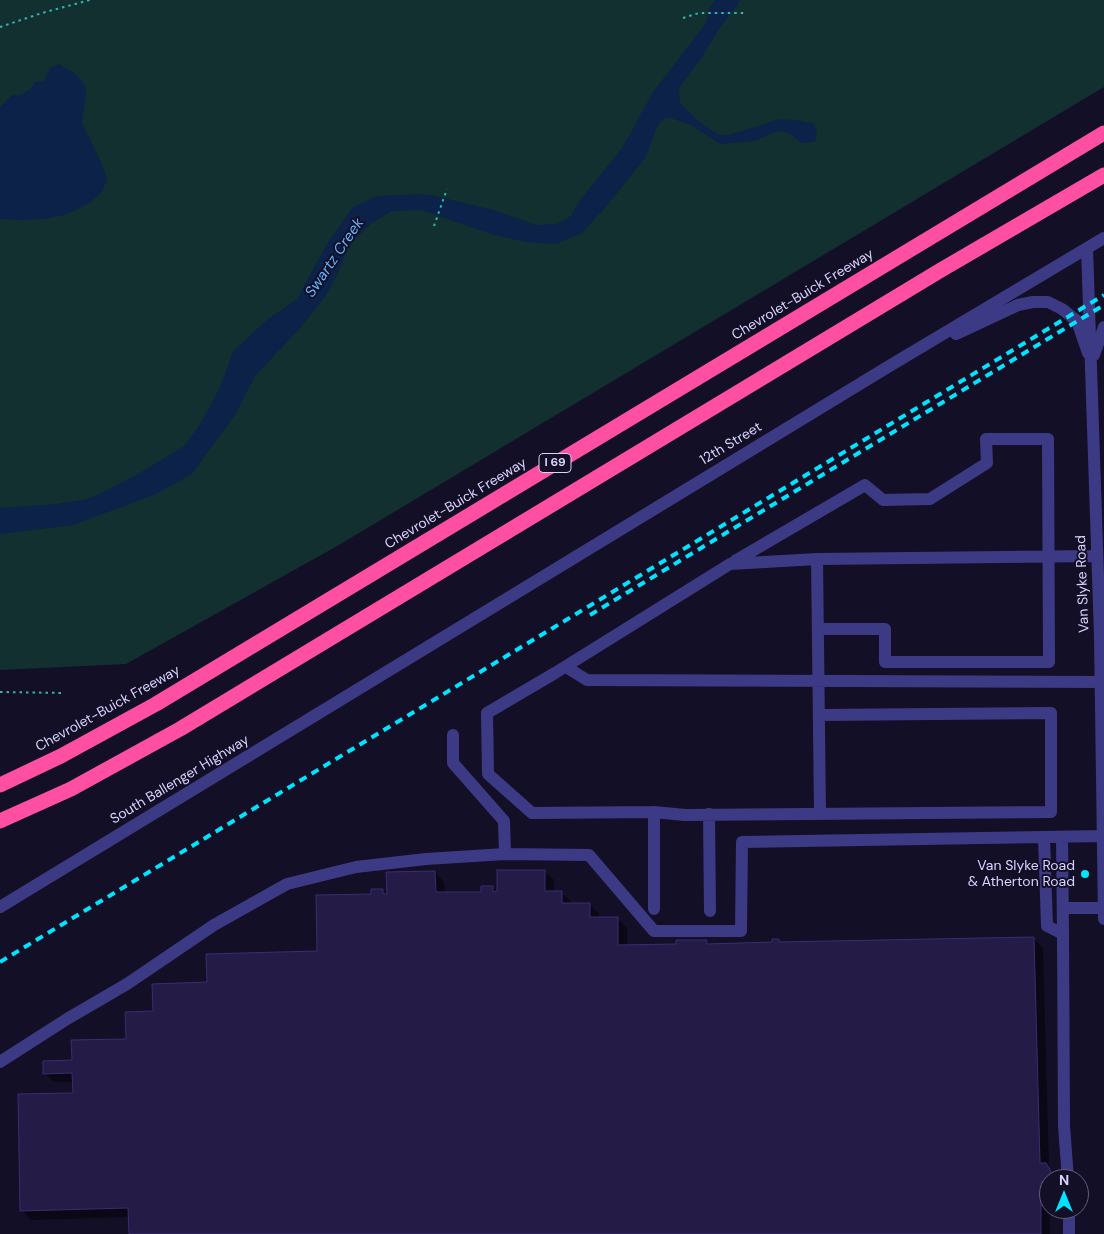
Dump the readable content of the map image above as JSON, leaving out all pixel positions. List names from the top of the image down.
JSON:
{
  "streets": {
    "highway": ["Chevrolet-Buick Freeway", "I 69"],
    "street": ["12th Street", "Van Slyke Road", "South Ballenger Highway"]
  },
  "crossings": [
    ["12th Street", "Van Slyke Road"],
    ["12th Street", "South Ballenger Highway"]
  ],
  "water": ["Swartz Creek"],
  "places": ["Van Slyke Road & Atherton Road"],
  "north": "top"
}
